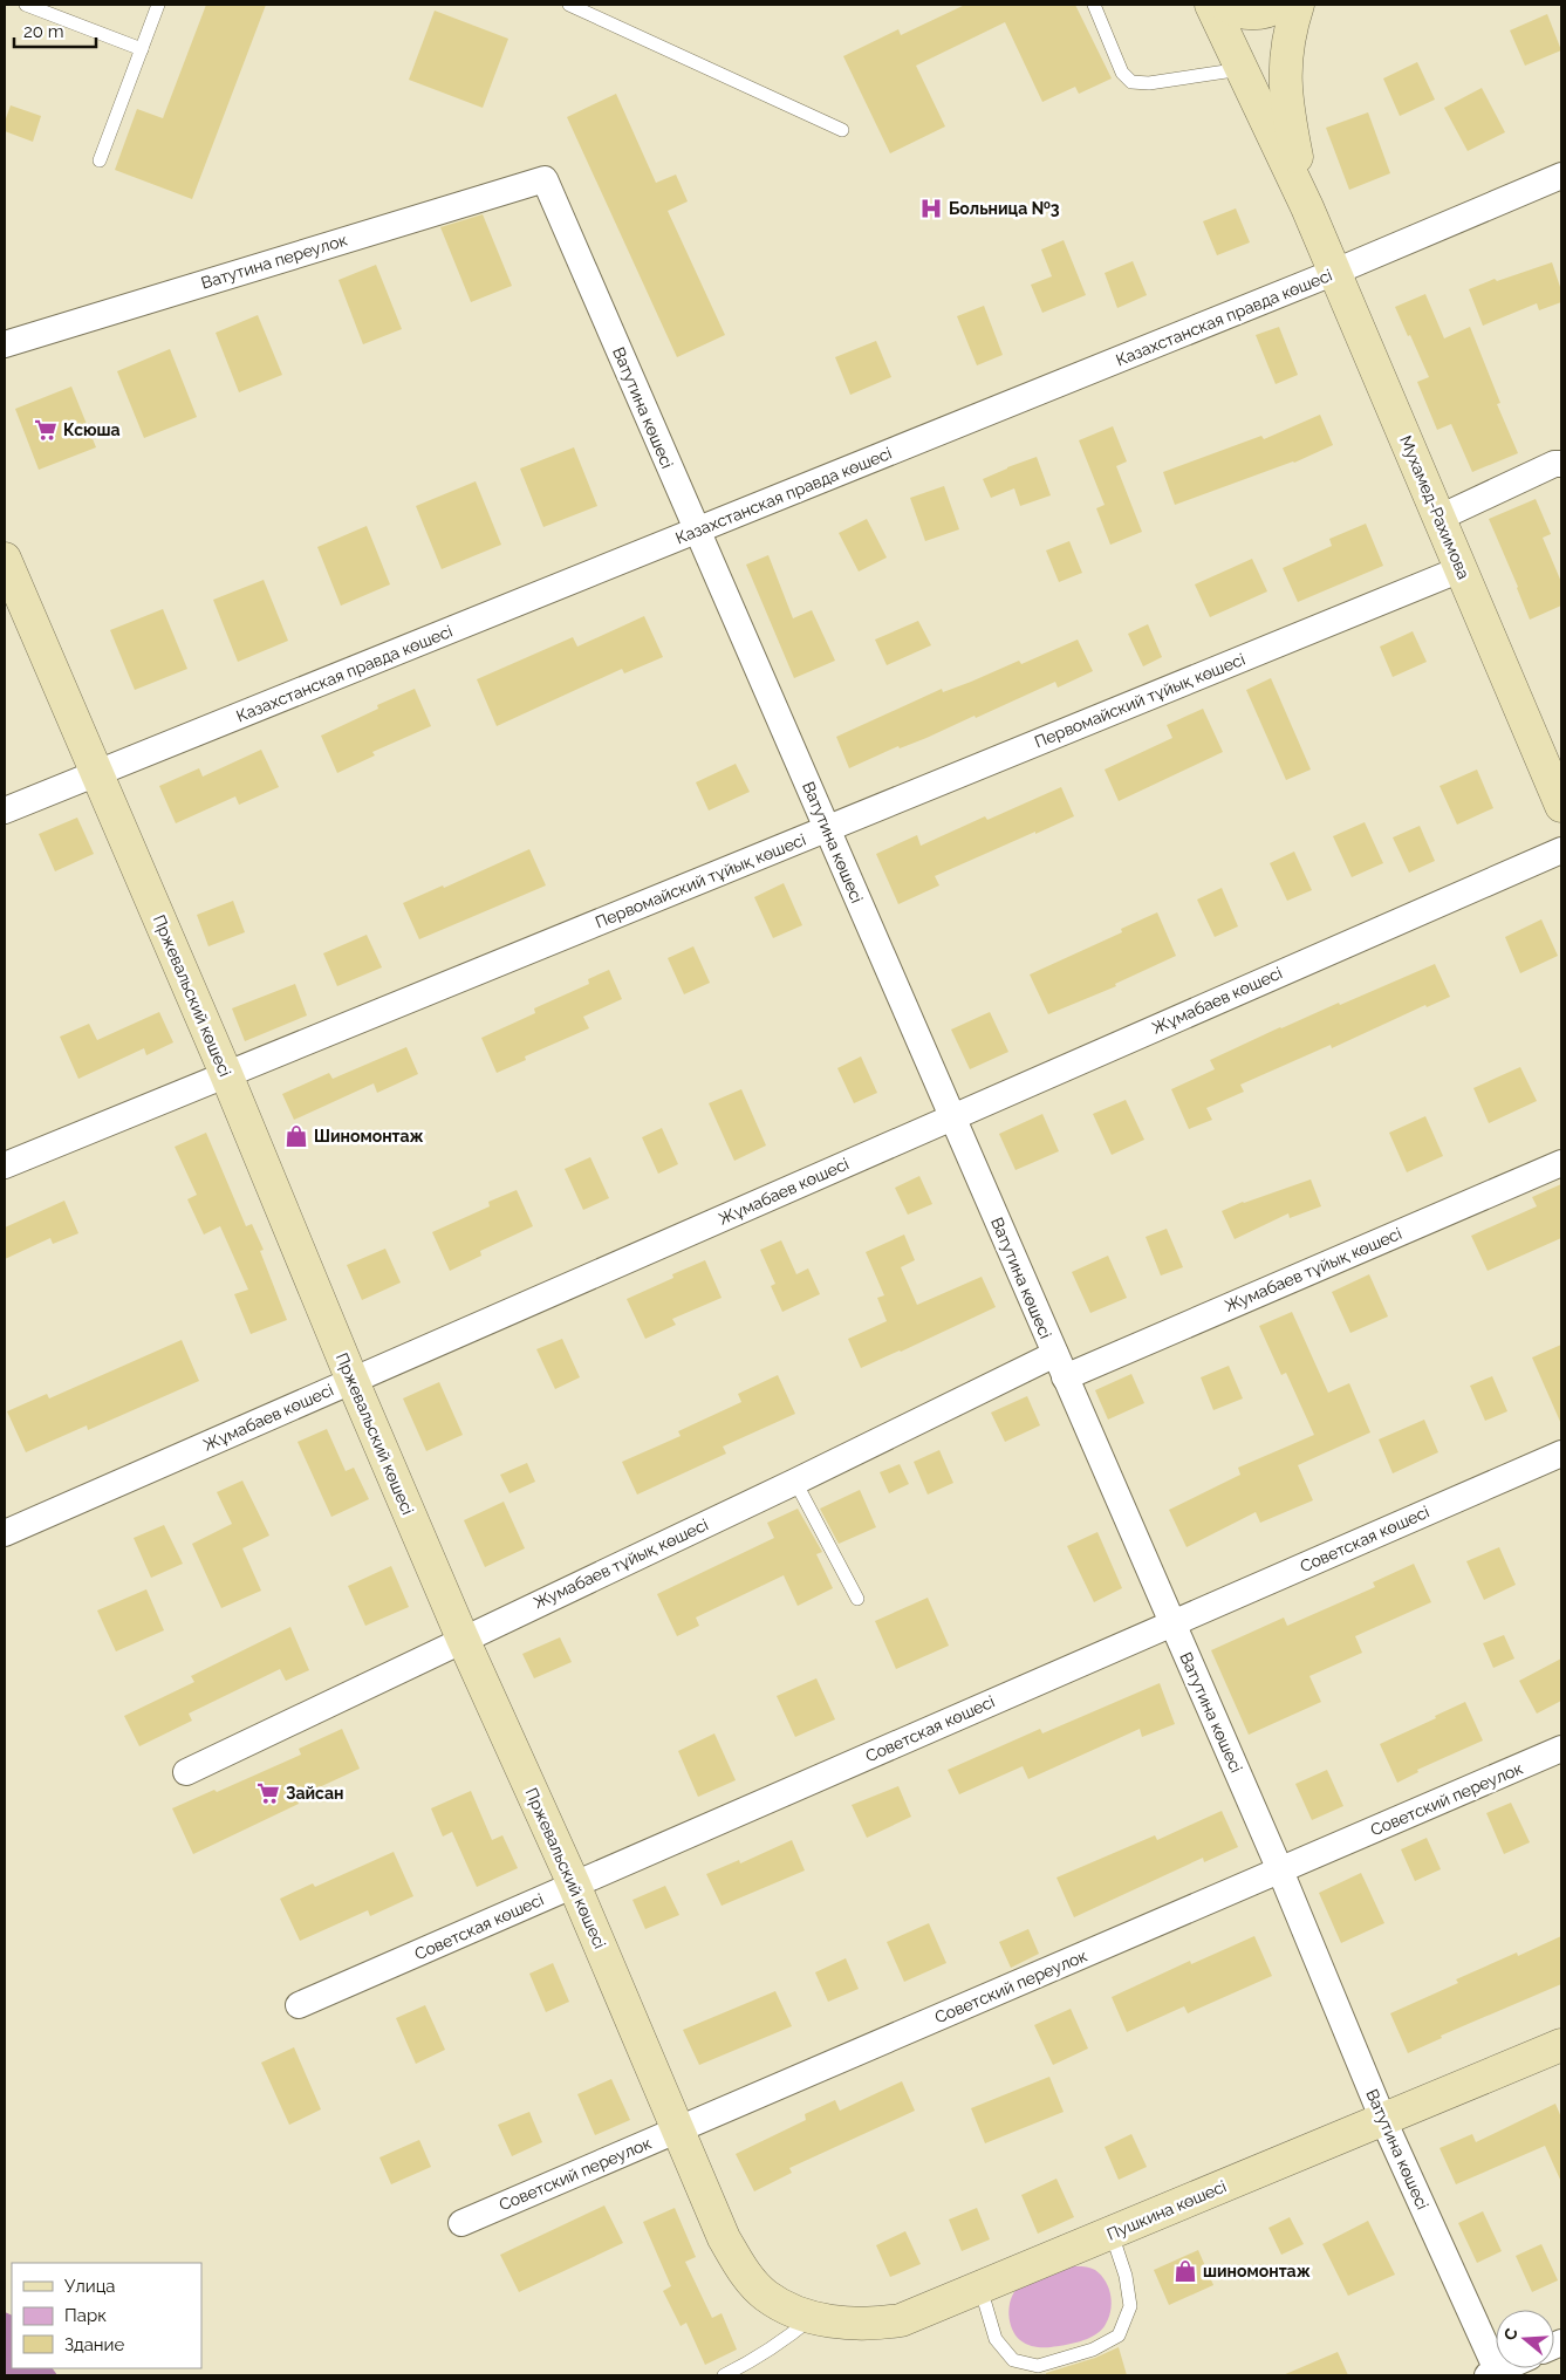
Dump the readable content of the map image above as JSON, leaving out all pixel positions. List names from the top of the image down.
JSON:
{
  "streets": {
    "street": [
      "Ватутина переулок",
      "Казахстанская правда көшесі",
      "Ватутина көшесі",
      "Мухамед-Рахимова",
      "Первомайский тұйық көшесі",
      "Пржевальский көшесі",
      "Жұмабаев көшесі",
      "Жумабаев тұйық көшесі",
      "Советская көшесі",
      "Советский переулок",
      "Пушкина көшесі"
    ]
  },
  "crossings": [
    ["Ватутина переулок", "Ватутина көшесі"],
    ["Казахстанская правда көшесі", "Ватутина көшесі"],
    ["Казахстанская правда көшесі", "Мухамед-Рахимова"],
    ["Казахстанская правда көшесі", "Пржевальский көшесі"],
    ["Ватутина көшесі", "Первомайский тұйық көшесі"],
    ["Ватутина көшесі", "Жұмабаев көшесі"],
    ["Ватутина көшесі", "Жумабаев тұйық көшесі"],
    ["Ватутина көшесі", "Советская көшесі"],
    ["Ватутина көшесі", "Советский переулок"],
    ["Ватутина көшесі", "Пушкина көшесі"],
    ["Мухамед-Рахимова", "Первомайский тұйық көшесі"],
    ["Первомайский тұйық көшесі", "Пржевальский көшесі"],
    ["Пржевальский көшесі", "Жұмабаев көшесі"],
    ["Пржевальский көшесі", "Жумабаев тұйық көшесі"],
    ["Пржевальский көшесі", "Советская көшесі"],
    ["Пржевальский көшесі", "Советский переулок"],
    ["Пржевальский көшесі", "Пушкина көшесі"]
  ],
  "places": {
    "hospital": ["Больница №3"],
    "supermarket": ["Ксюша", "Зайсан"],
    "shop": ["Шиномонтаж", "шиномонтаж"]
  },
  "legend": ["Улица", "Парк", "Здание"],
  "scale_bar": "20 m",
  "north": "left"
}
